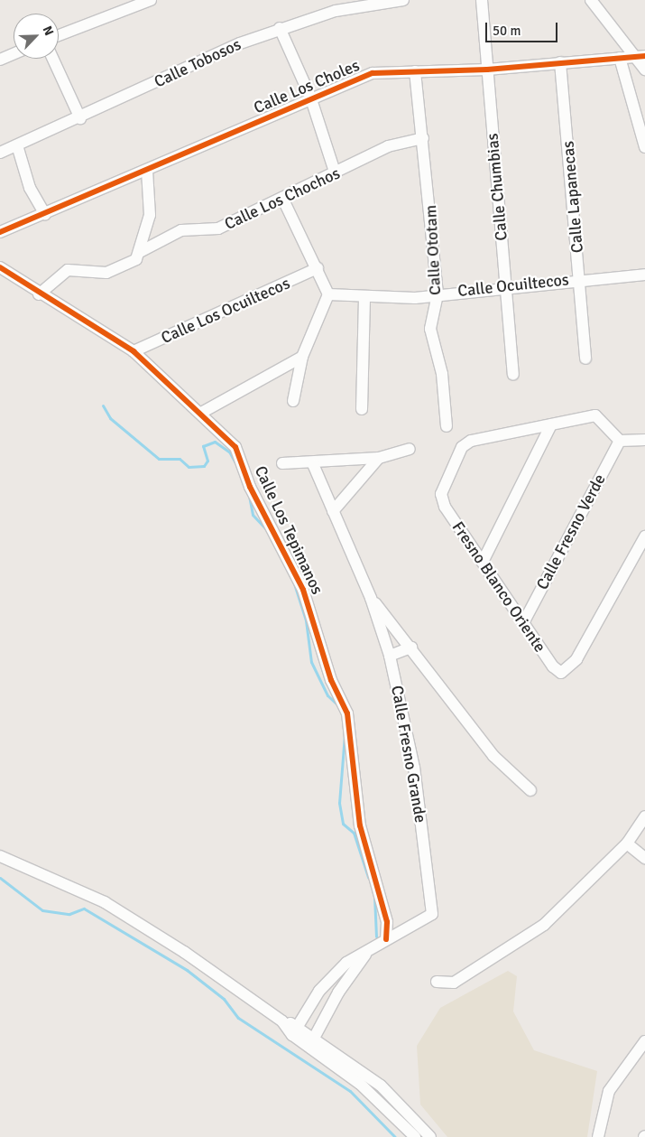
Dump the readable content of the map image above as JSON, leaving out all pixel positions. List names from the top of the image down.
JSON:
{
  "streets": {
    "street": [
      "Calle Tobosos",
      "Calle Los Choles",
      "Calle Chumbias",
      "Calle Lapanecas",
      "Calle Los Chochos",
      "Calle Ototam",
      "Calle Ocuiltecos",
      "Calle Los Ocuiltecos",
      "Calle Los Tepimanos",
      "Calle Fresno Verde",
      "Fresno Blanco Oriente",
      "Calle Fresno Grande"
    ]
  },
  "crossings": [
    ["Calle Los Choles", "Calle Chumbias"],
    ["Calle Los Choles", "Calle Lapanecas"],
    ["Calle Los Choles", "Calle Ototam"],
    ["Calle Chumbias", "Calle Ocuiltecos"],
    ["Calle Lapanecas", "Calle Ocuiltecos"],
    ["Calle Los Chochos", "Calle Ototam"],
    ["Calle Ototam", "Calle Ocuiltecos"],
    ["Calle Los Ocuiltecos", "Calle Los Tepimanos"],
    ["Calle Los Tepimanos", "Calle Fresno Grande"],
    ["Calle Fresno Verde", "Fresno Blanco Oriente"]
  ],
  "scale_bar": "50 m",
  "north": "top right"
}
